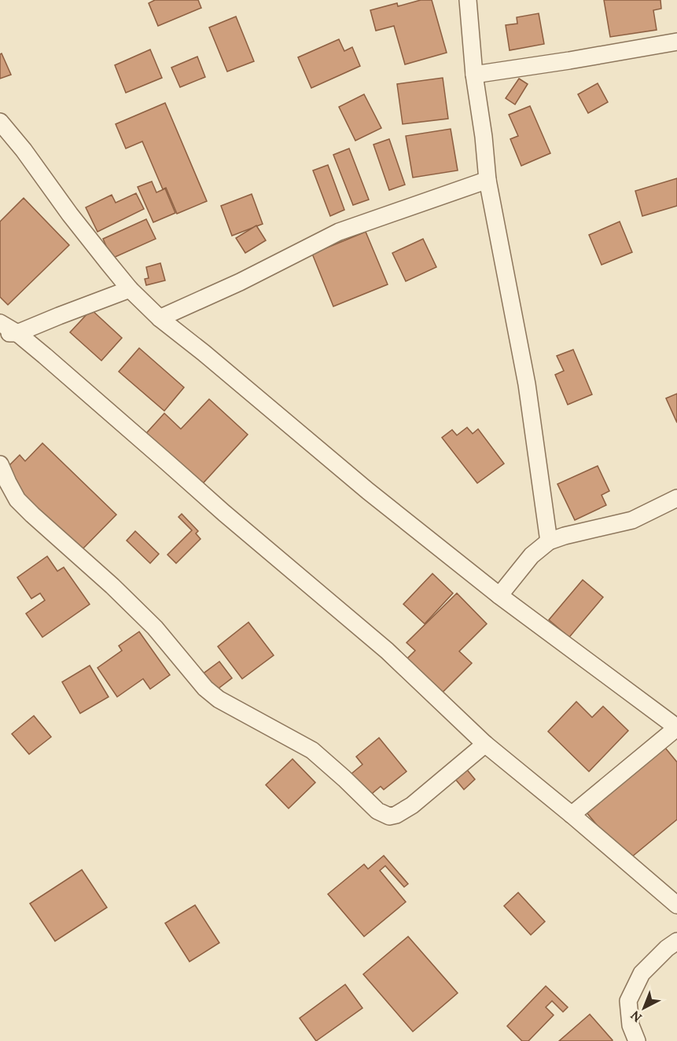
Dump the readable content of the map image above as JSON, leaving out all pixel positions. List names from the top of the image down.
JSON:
{
  "north": "bottom left"
}
